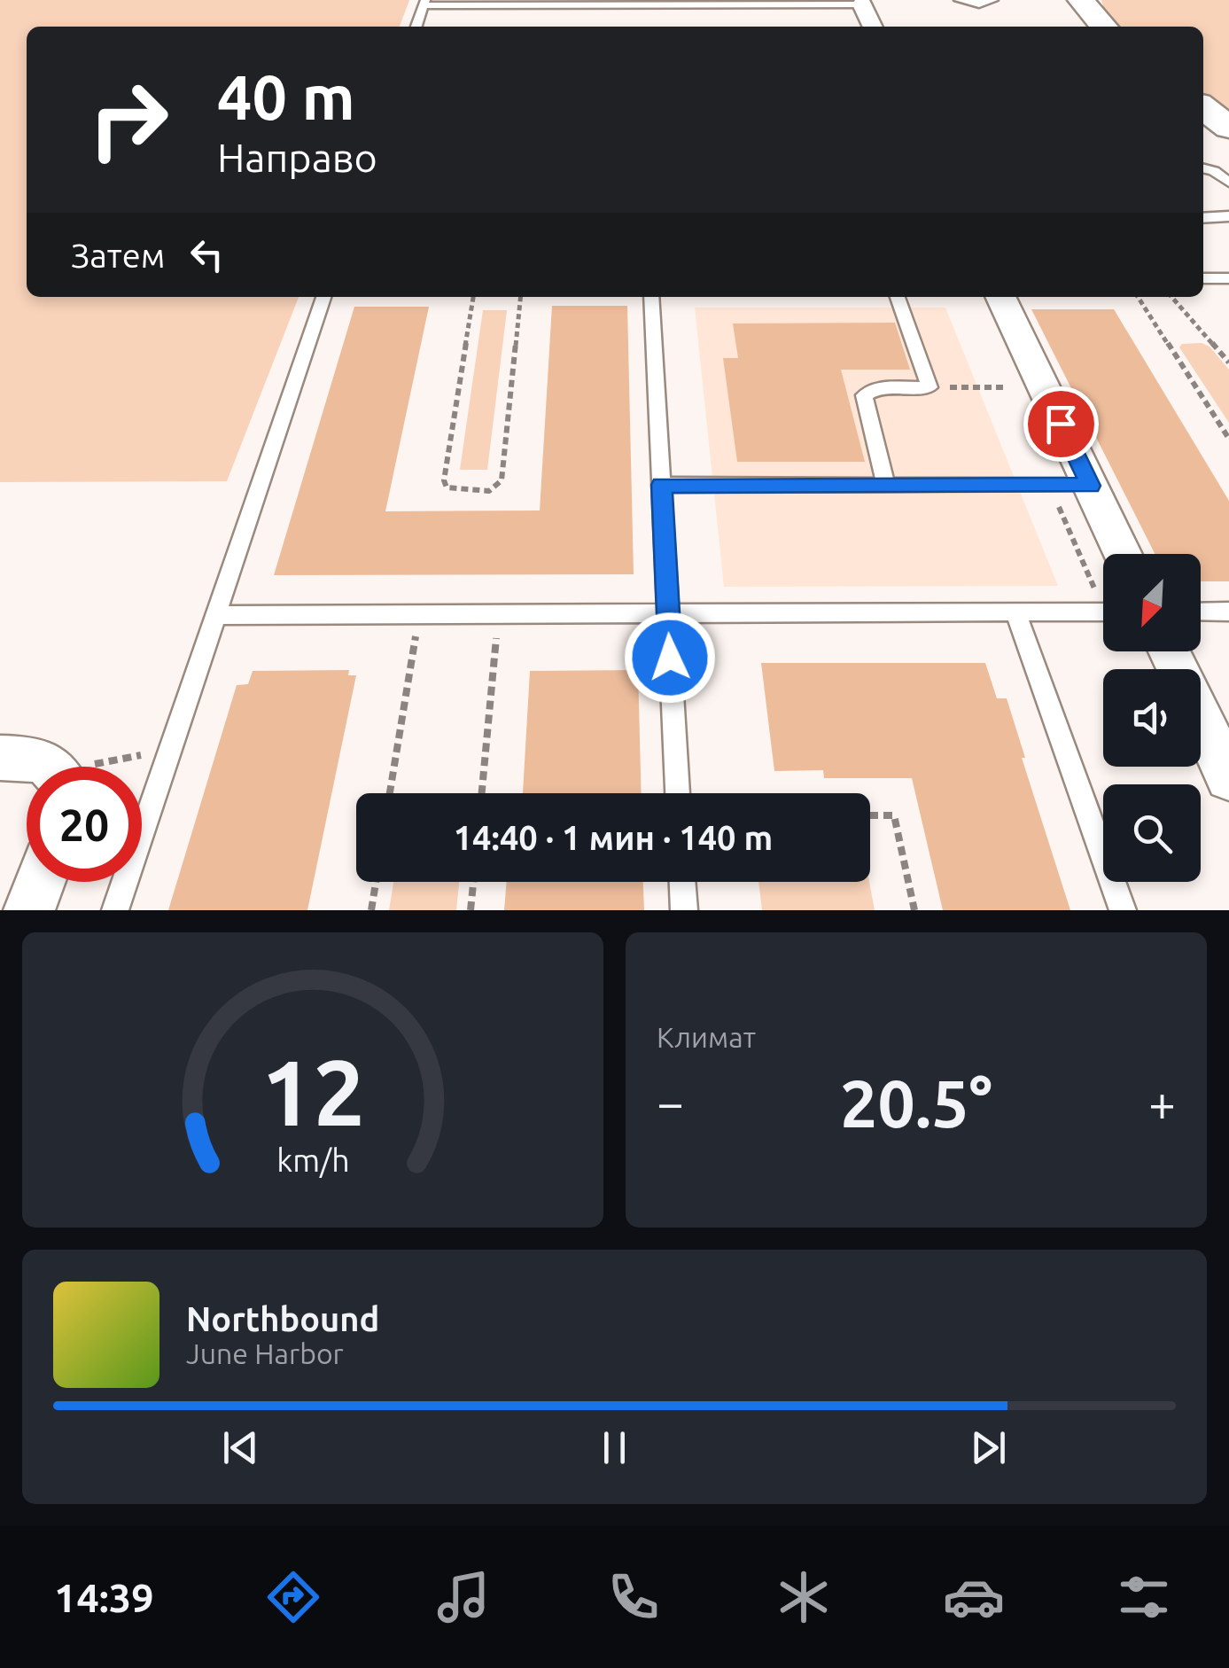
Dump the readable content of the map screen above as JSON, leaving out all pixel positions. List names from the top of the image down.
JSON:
{
  "north": "bottom left",
  "page": {
    "turn": ["40 m", "Направо"],
    "then": "Затем",
    "limit": "20",
    "trip": "14:40 · 1 мин · 140 m",
    "tile": "Климат",
    "heat": ["−", "20.5°", "+"],
    "song": ["Northbound", "June Harbor"],
    "tabs": "14:39",
    "gauge": ["12", "km/h"]
  }
}
